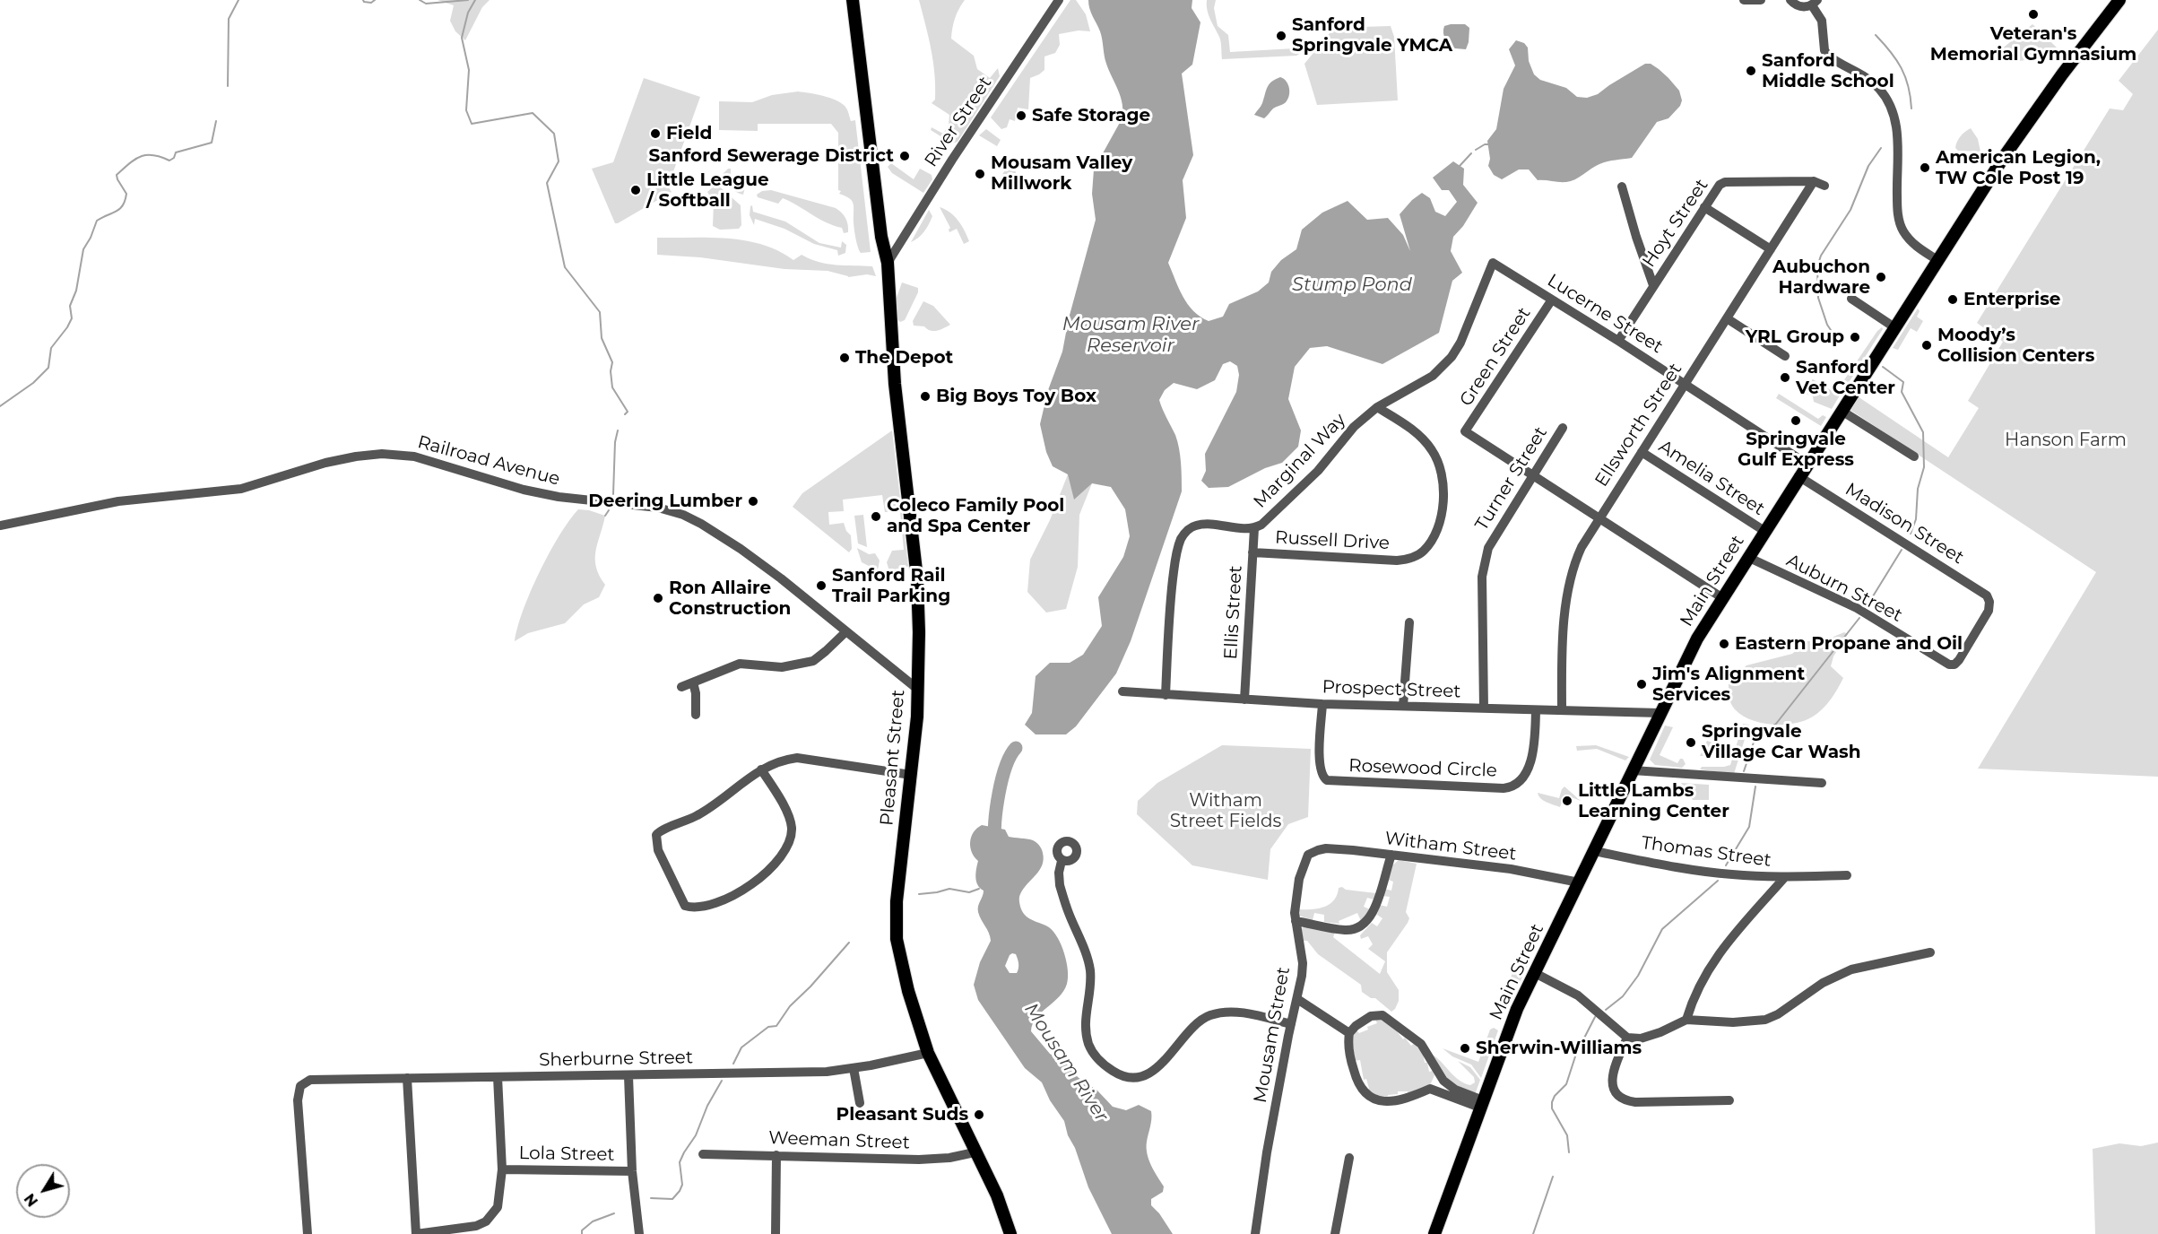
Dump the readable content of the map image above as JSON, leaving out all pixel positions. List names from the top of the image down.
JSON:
{
  "streets": {
    "main road": ["Main Street", "Pleasant Street"],
    "street": [
      "River Street",
      "Hoyt Street",
      "Lucerne Street",
      "Green Street",
      "Ellsworth Street",
      "Railroad Avenue",
      "Marginal Way",
      "Amelia Street",
      "Turner Street",
      "Madison Street",
      "Russell Drive",
      "Auburn Street",
      "Ellis Street",
      "Prospect Street",
      "Rosewood Circle",
      "Witham Street",
      "Thomas Street",
      "Mousam Street",
      "Sherburne Street",
      "Weeman Street",
      "Lola Street"
    ]
  },
  "crossings": [
    ["River Street", "Pleasant Street"],
    ["Hoyt Street", "Lucerne Street"],
    ["Hoyt Street", "Ellsworth Street"],
    ["Lucerne Street", "Green Street"],
    ["Lucerne Street", "Ellsworth Street"],
    ["Lucerne Street", "Marginal Way"],
    ["Lucerne Street", "Main Street"],
    ["Green Street", "Turner Street"],
    ["Ellsworth Street", "Amelia Street"],
    ["Ellsworth Street", "Prospect Street"],
    ["Railroad Avenue", "Pleasant Street"],
    ["Marginal Way", "Russell Drive"],
    ["Marginal Way", "Ellis Street"],
    ["Marginal Way", "Prospect Street"],
    ["Amelia Street", "Main Street"],
    ["Turner Street", "Prospect Street"],
    ["Madison Street", "Main Street"],
    ["Madison Street", "Auburn Street"],
    ["Russell Drive", "Ellis Street"],
    ["Main Street", "Auburn Street"],
    ["Main Street", "Prospect Street"],
    ["Main Street", "Witham Street"],
    ["Main Street", "Thomas Street"],
    ["Ellis Street", "Prospect Street"],
    ["Prospect Street", "Rosewood Circle"],
    ["Pleasant Street", "Sherburne Street"],
    ["Pleasant Street", "Weeman Street"],
    ["Witham Street", "Mousam Street"]
  ],
  "water": ["Stump Pond", "Mousam River Reservoir", "Mousam River"],
  "parks": ["Hanson Farm", "Witham Street Fields"],
  "places": [
    "Veteran's Memorial Gymnasium",
    "Sanford Springvale YMCA",
    "Sanford Middle School",
    "Safe Storage",
    "Field",
    "Sanford Sewerage District",
    "American Legion, TW Cole Post 19",
    "Mousam Valley Millwork",
    "Little League / Softball",
    "Aubuchon Hardware",
    "Enterprise",
    "YRL Group",
    "Moody’s Collision Centers",
    "The Depot",
    "Sanford Vet Center",
    "Big Boys Toy Box",
    "Springvale Gulf Express",
    "Deering Lumber",
    "Coleco Family Pool and Spa Center",
    "Sanford Rail Trail Parking",
    "Ron Allaire Construction",
    "Eastern Propane and Oil",
    "Jim's Alignment Services",
    "Springvale Village Car Wash",
    "Little Lambs Learning Center",
    "Sherwin-Williams",
    "Pleasant Suds"
  ],
  "north": "bottom left"
}
